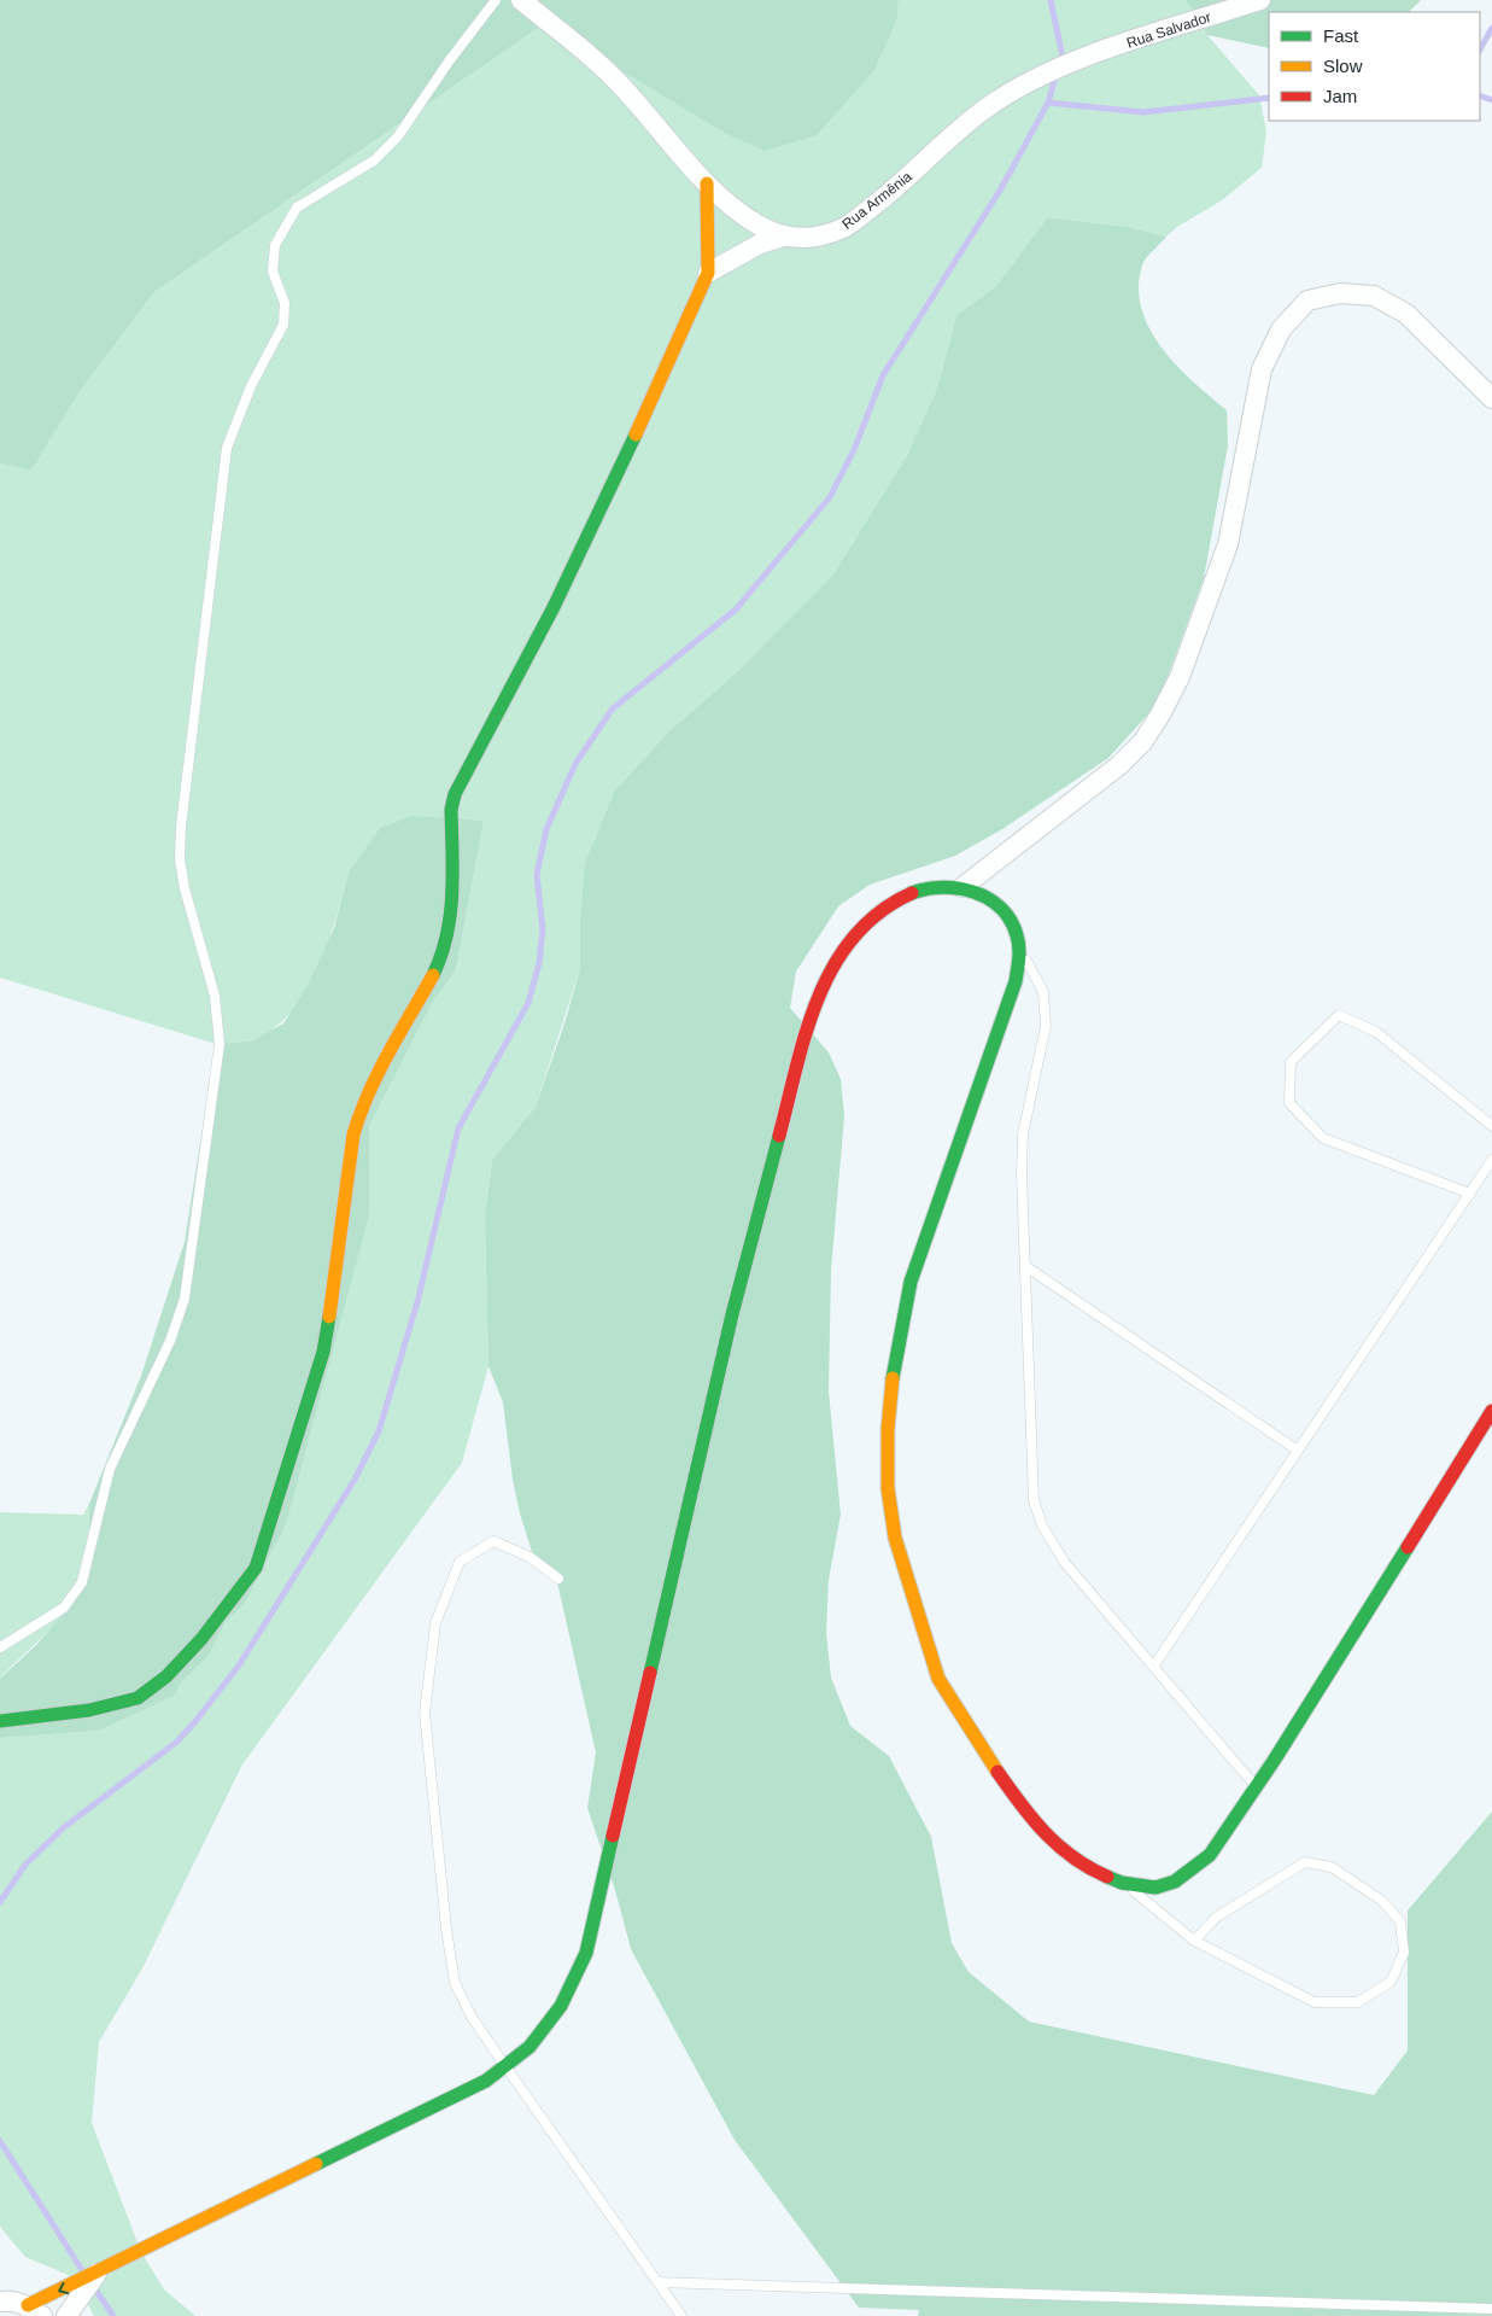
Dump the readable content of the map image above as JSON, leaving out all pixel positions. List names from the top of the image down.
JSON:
{
  "streets": {
    "street": ["Rua Salvador", "Rua Armênia"]
  },
  "crossings": [
    ["Rua Salvador", "Rua Armênia"]
  ],
  "legend": ["Fast", "Slow", "Jam"]
}
